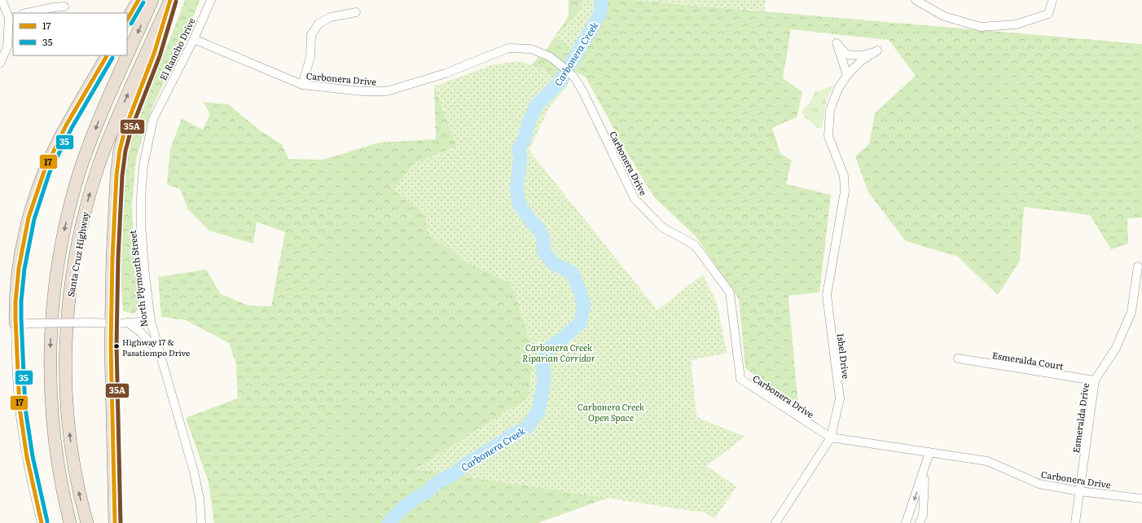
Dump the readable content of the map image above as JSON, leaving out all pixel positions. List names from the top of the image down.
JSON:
{
  "streets": {
    "highway": ["Santa Cruz Highway"],
    "street": [
      "El Rancho Drive",
      "Carbonera Drive",
      "North Plymouth Street",
      "Isbel Drive",
      "Esmeralda Court",
      "Esmeralda Drive"
    ]
  },
  "crossings": [
    ["El Rancho Drive", "Carbonera Drive"],
    ["El Rancho Drive", "North Plymouth Street"],
    ["Carbonera Drive", "Isbel Drive"],
    ["Carbonera Drive", "Esmeralda Drive"],
    ["Esmeralda Court", "Esmeralda Drive"]
  ],
  "water": ["Carbonera Creek"],
  "parks": ["Carbonera Creek Riparian Corridor", "Carbonera Creek Open Space"],
  "places": ["Highway 17 & Pasatiempo Drive"],
  "lines": ["transit line 17", "transit line 35A", "transit line 35"],
  "legend": ["17", "35"]
}
